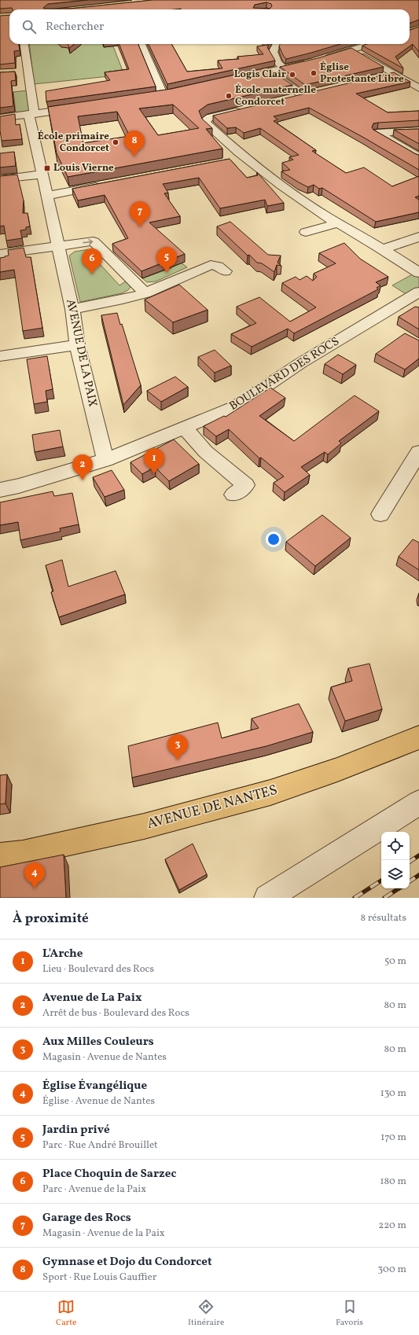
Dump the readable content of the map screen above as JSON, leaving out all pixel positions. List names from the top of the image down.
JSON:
{
  "streets": {
    "main road": ["AVENUE DE NANTES"],
    "street": ["AVENUE DE LA PAIX", "BOULEVARD DES ROCS"]
  },
  "crossings": [
    ["AVENUE DE LA PAIX", "BOULEVARD DES ROCS"]
  ],
  "places": {
    "other": [
      "Église Protestante Libre",
      "Logis Clair",
      "École maternelle Condorcet",
      "École primaire Condorcet"
    ],
    "transit": ["Louis Vierne"]
  },
  "page": {
    "search": "Rechercher",
    "pins": [
      "8",
      "7",
      "5",
      "6",
      "1",
      "2",
      "3",
      "4"
    ],
    "heading": ["À proximité", "8 résultats"],
    "list": [
      {
        "mark": "1",
        "name": "L'Arche",
        "note": "Lieu · Boulevard des Rocs",
        "value": "50 m"
      },
      {
        "mark": "2",
        "name": "Avenue de La Paix",
        "note": "Arrêt de bus · Boulevard des Rocs",
        "value": "80 m"
      },
      {
        "mark": "3",
        "name": "Aux Milles Couleurs",
        "note": "Magasin · Avenue de Nantes",
        "value": "80 m"
      },
      {
        "mark": "4",
        "name": "Église Évangélique",
        "note": "Église · Avenue de Nantes",
        "value": "130 m"
      },
      {
        "mark": "5",
        "name": "Jardin privé",
        "note": "Parc · Rue André Brouillet",
        "value": "170 m"
      },
      {
        "mark": "6",
        "name": "Place Choquin de Sarzec",
        "note": "Parc · Avenue de la Paix",
        "value": "180 m"
      },
      {
        "mark": "7",
        "name": "Garage des Rocs",
        "note": "Magasin · Avenue de la Paix",
        "value": "220 m"
      },
      {
        "mark": "8",
        "name": "Gymnase et Dojo du Condorcet",
        "note": "Sport · Rue Louis Gauffier",
        "value": "300 m"
      }
    ],
    "nav": ["Carte", "Itinéraire", "Favoris"]
  }
}
